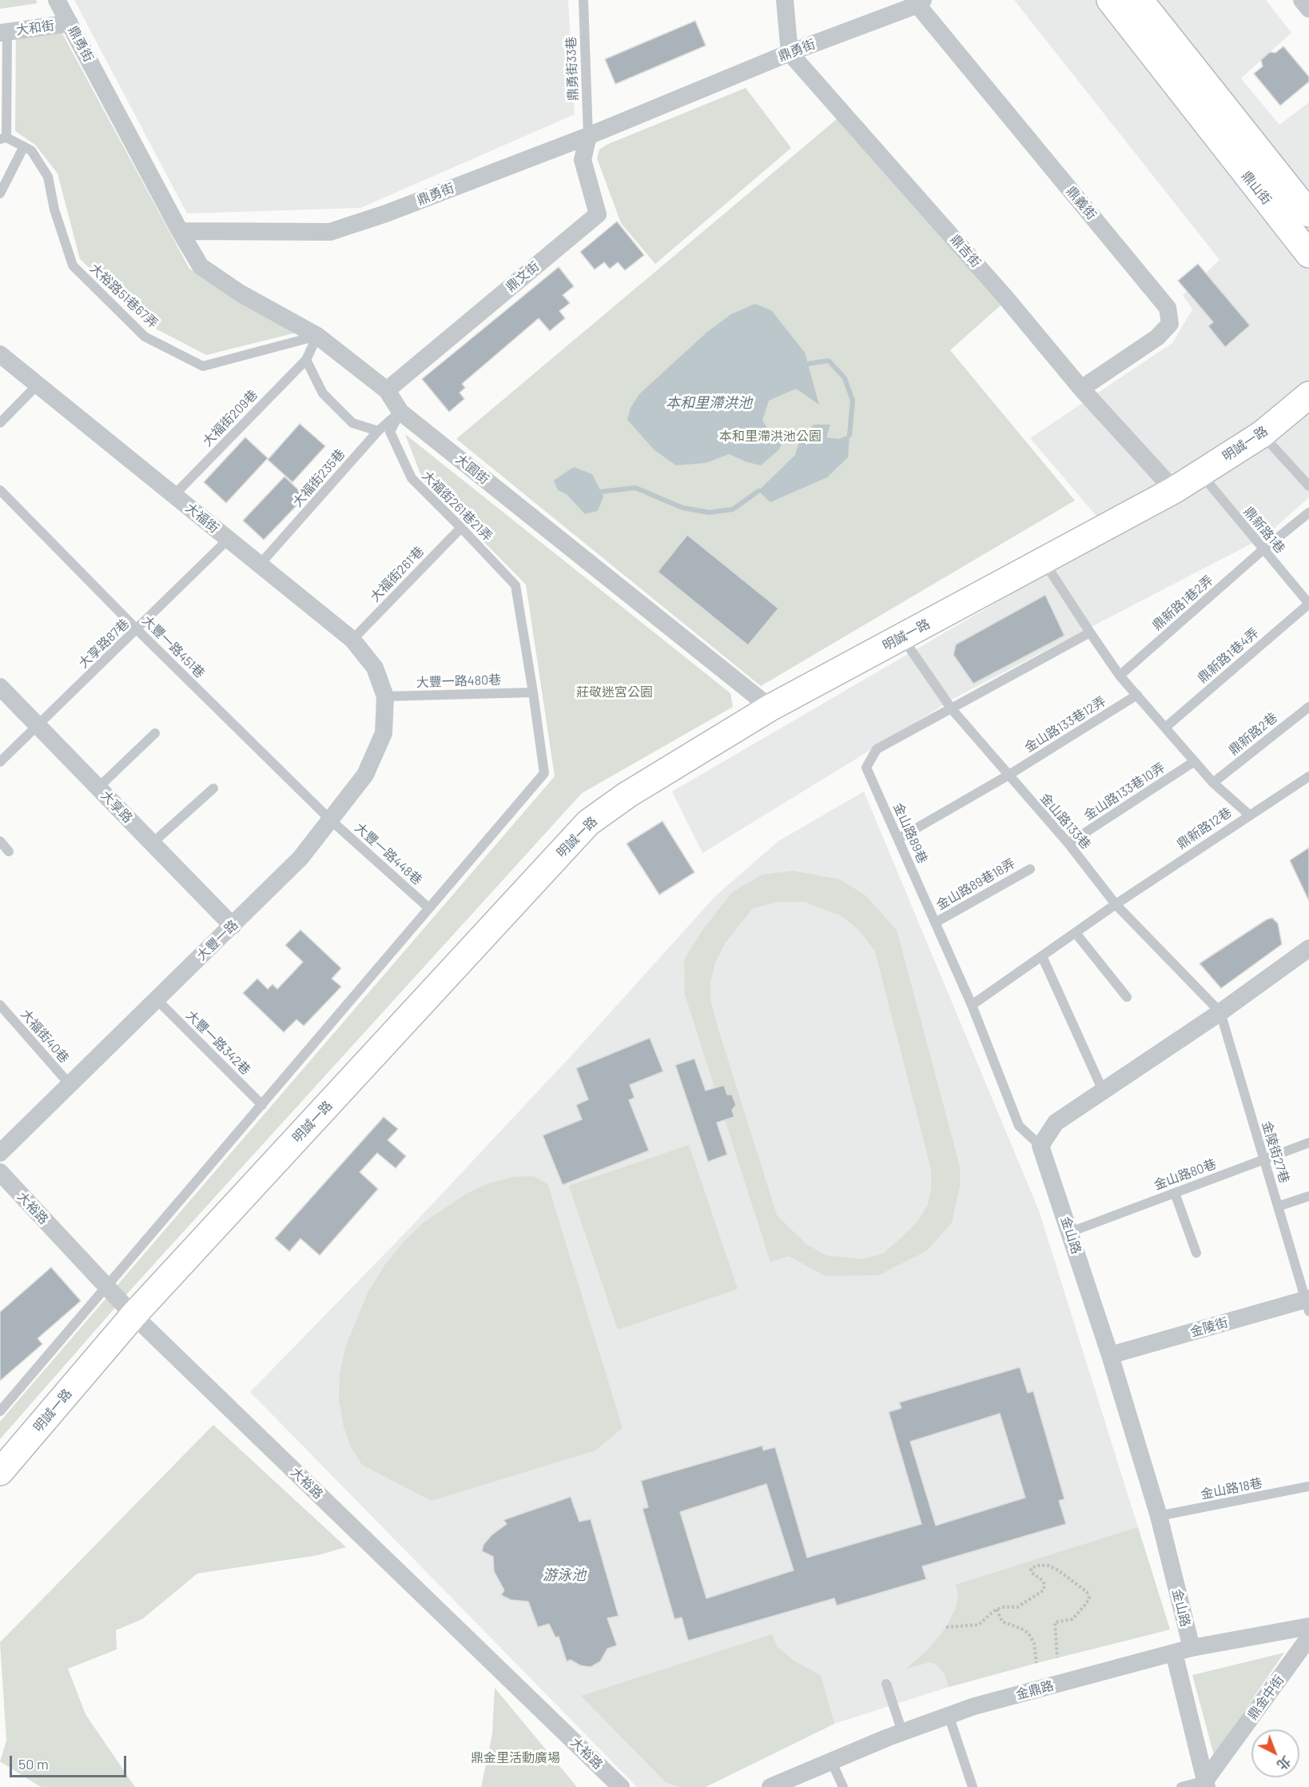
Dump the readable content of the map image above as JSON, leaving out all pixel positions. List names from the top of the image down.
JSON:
{
  "streets": {
    "street": [
      "大和街",
      "鼎勇街",
      "鼎山街",
      "鼎義街",
      "鼎吉街",
      "鼎文街",
      "明誠一路",
      "大園街",
      "大福街",
      "大享路",
      "大豐一路",
      "大裕路",
      "金山路",
      "金陵街",
      "金鼎路",
      "鼎金中街"
    ],
    "lane": [
      "鼎勇街33巷",
      "大裕路51巷67弄",
      "大福街209巷",
      "大福街235巷",
      "大福街261巷21弄",
      "鼎新路1巷",
      "大福街261'巷",
      "鼎新路1巷2弄",
      "大享路87巷",
      "大豐一路451巷",
      "鼎新路1巷4弄",
      "大豐一路480巷",
      "金山路133巷12弄",
      "鼎新路2巷",
      "金山路133巷10弄",
      "金山路133巷",
      "鼎新路12巷",
      "金山路89巷",
      "大豐一路448巷",
      "金山路89巷18弄",
      "大福街40巷",
      "大豐一路342巷",
      "金陵街27巷",
      "金山路80巷",
      "金山路18巷"
    ]
  },
  "crossings": [
    ["大和街", "鼎勇街"],
    ["鼎勇街", "鼎勇街33巷"],
    ["鼎勇街", "鼎義街"],
    ["鼎勇街", "鼎吉街"],
    ["鼎勇街", "鼎文街"],
    ["鼎勇街", "大園街"],
    ["鼎勇街33巷", "鼎文街"],
    ["鼎義街", "鼎吉街"],
    ["鼎吉街", "明誠一路"],
    ["鼎文街", "大園街"],
    ["大裕路51巷67弄", "大園街"],
    ["大福街209巷", "大福街"],
    ["明誠一路", "大園街"],
    ["明誠一路", "鼎新路1巷"],
    ["明誠一路", "金山路133巷"],
    ["明誠一路", "大裕路"],
    ["大園街", "大福街235巷"],
    ["大園街", "大福街261巷21弄"],
    ["大福街235巷", "大福街261巷21弄"],
    ["大福街235巷", "大福街"],
    ["大福街261巷21弄", "大福街261'巷"],
    ["大福街261巷21弄", "大豐一路480巷"],
    ["大福街", "大福街261'巷"],
    ["大福街", "大享路87巷"],
    ["大福街", "大豐一路480巷"],
    ["大福街", "大豐一路"],
    ["鼎新路1巷", "鼎新路1巷2弄"],
    ["鼎新路1巷", "鼎新路1巷4弄"],
    ["大享路87巷", "大豐一路451巷"],
    ["大享路87巷", "大享路"],
    ["大豐一路451巷", "大豐一路448巷"],
    ["大豐一路451巷", "大豐一路"],
    ["大豐一路480巷", "大豐一路"],
    ["金山路133巷12弄", "金山路133巷"],
    ["金山路133巷12弄", "金山路89巷"],
    ["金山路133巷10弄", "金山路133巷"],
    ["大享路", "大豐一路"],
    ["金山路133巷", "鼎新路12巷"],
    ["金山路133巷", "金山路89巷"],
    ["金山路133巷", "金陵街27巷"],
    ["鼎新路12巷", "金山路89巷"],
    ["金山路89巷", "金山路89巷18弄"],
    ["金山路89巷", "金山路"],
    ["大豐一路448巷", "大豐一路"],
    ["大豐一路", "大福街40巷"],
    ["大豐一路", "大豐一路342巷"],
    ["金陵街27巷", "金山路80巷"],
    ["金陵街27巷", "金陵街"],
    ["金山路80巷", "金山路"],
    ["金山路", "金陵街"],
    ["金山路", "金山路18巷"],
    ["金山路", "金鼎路"],
    ["金山路", "鼎金中街"]
  ],
  "water": ["本和里滯洪池", "游泳池"],
  "parks": ["本和里滯洪池公園", "莊敬迷宮公園", "鼎金里活動廣場"],
  "scale_bar": "50 m",
  "north": "bottom right"
}
